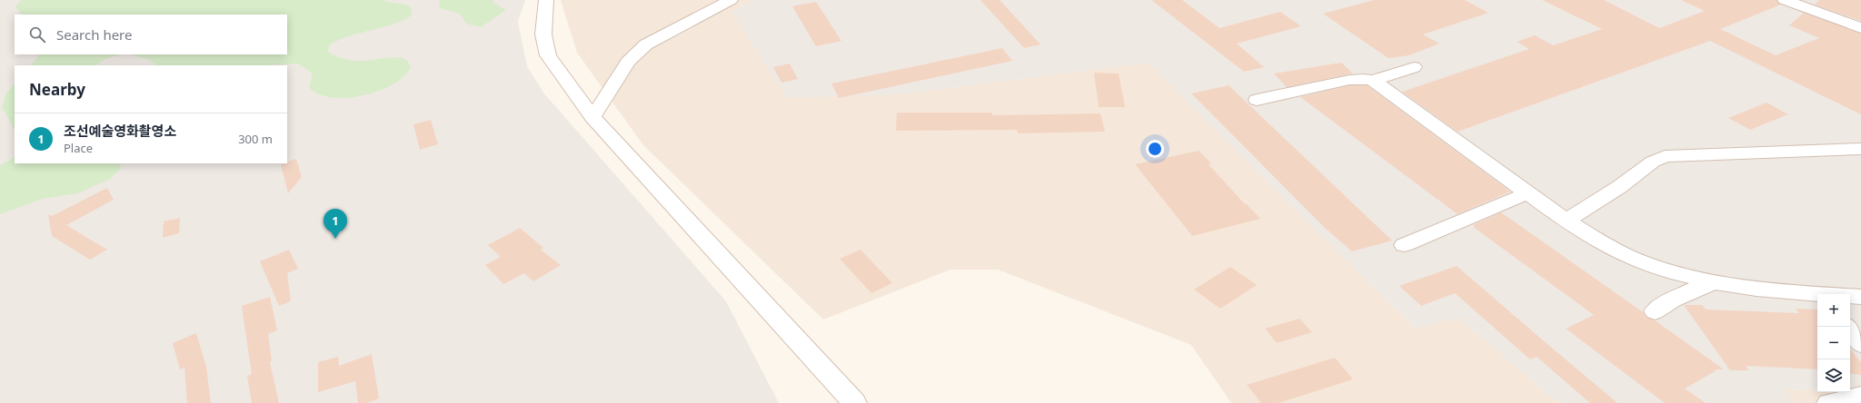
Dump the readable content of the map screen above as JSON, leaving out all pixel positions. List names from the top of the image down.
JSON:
{
  "page": {
    "search": "Search here",
    "heading": "Nearby",
    "list": [
      {
        "mark": "1",
        "name": "조선예술영화촬영소",
        "note": "Place",
        "value": "300 m"
      }
    ],
    "pins": "1",
    "map_buttons": ["+", "−"]
  }
}
